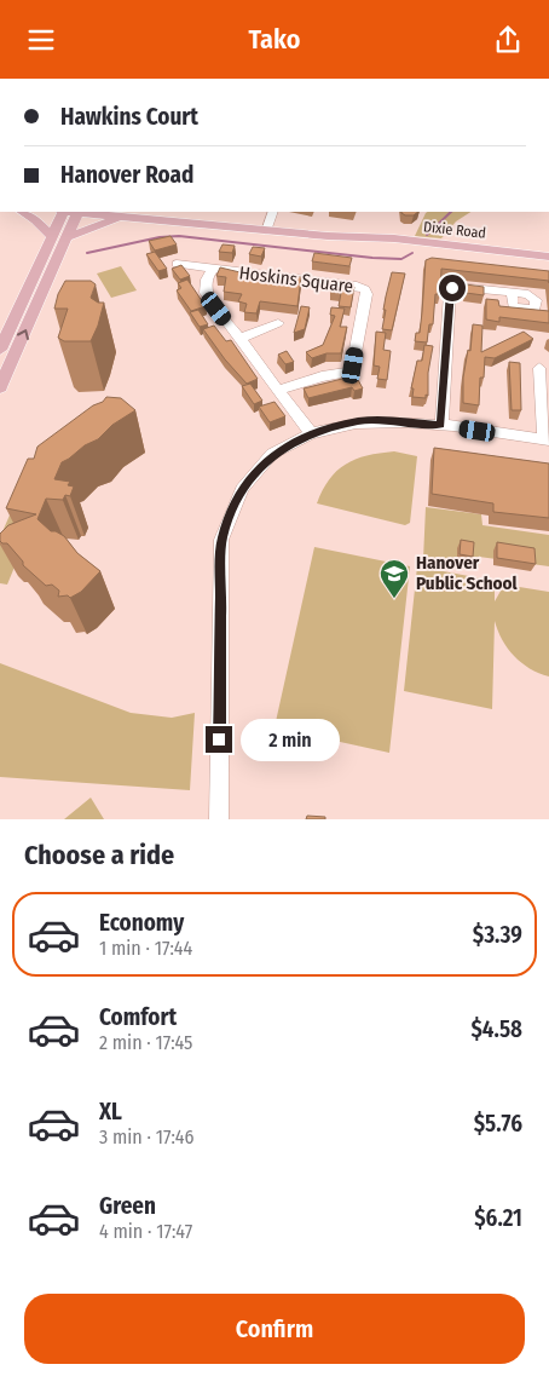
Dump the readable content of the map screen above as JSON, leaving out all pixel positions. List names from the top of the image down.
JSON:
{
  "streets": {
    "main road": ["Dixie Road"],
    "street": ["Hoskins Square"]
  },
  "places": {
    "school or university": ["Hanover Public School"]
  },
  "page": {
    "header": "Tako",
    "banner": ["Hawkins Court", "Hanover Road"],
    "bubble": "2 min",
    "heading": "Choose a ride",
    "list": [
      {
        "name": "Economy",
        "note": "1 min · 17:44",
        "value": "$3.39"
      },
      {
        "name": "Comfort",
        "note": "2 min · 17:45",
        "value": "$4.58"
      },
      {
        "name": "XL",
        "note": "3 min · 17:46",
        "value": "$5.76"
      },
      {
        "name": "Green",
        "note": "4 min · 17:47",
        "value": "$6.21"
      }
    ],
    "buttons": "Confirm"
  }
}
